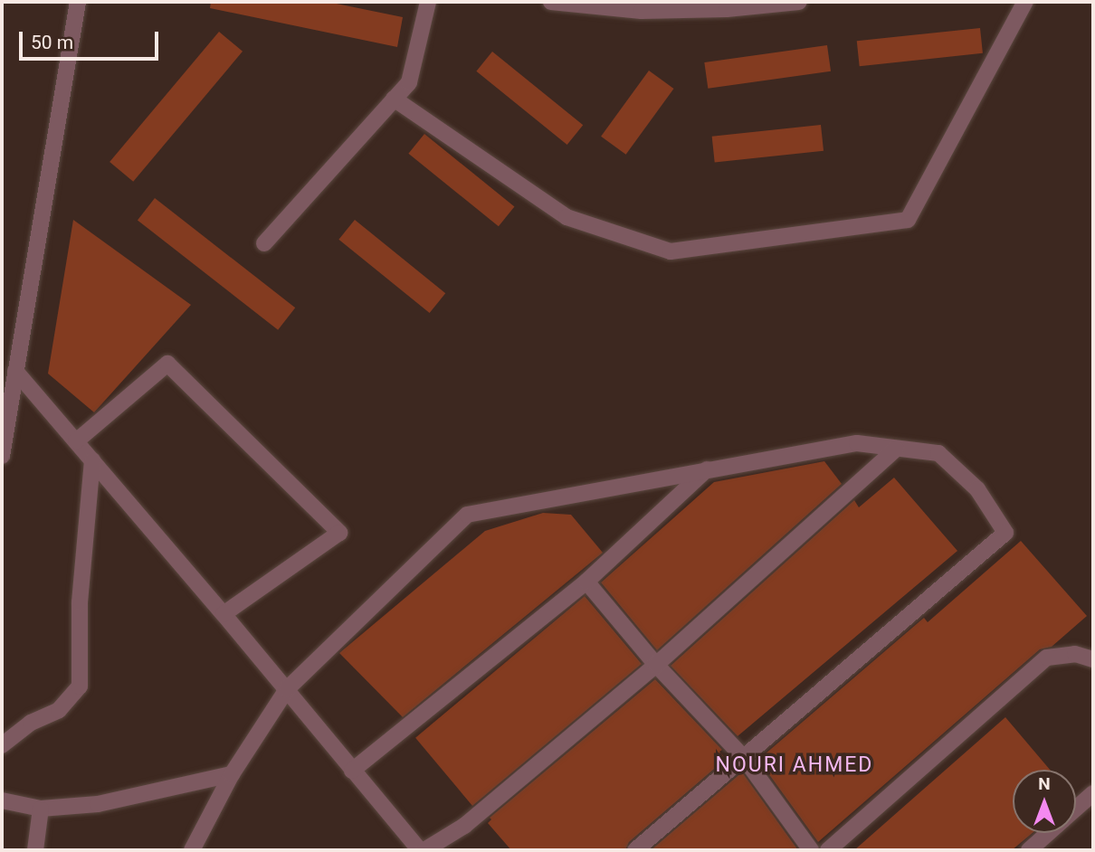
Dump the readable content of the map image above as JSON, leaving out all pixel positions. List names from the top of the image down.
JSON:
{
  "districts": ["NOURI AHMED"],
  "scale_bar": "50 m",
  "north": "top"
}
